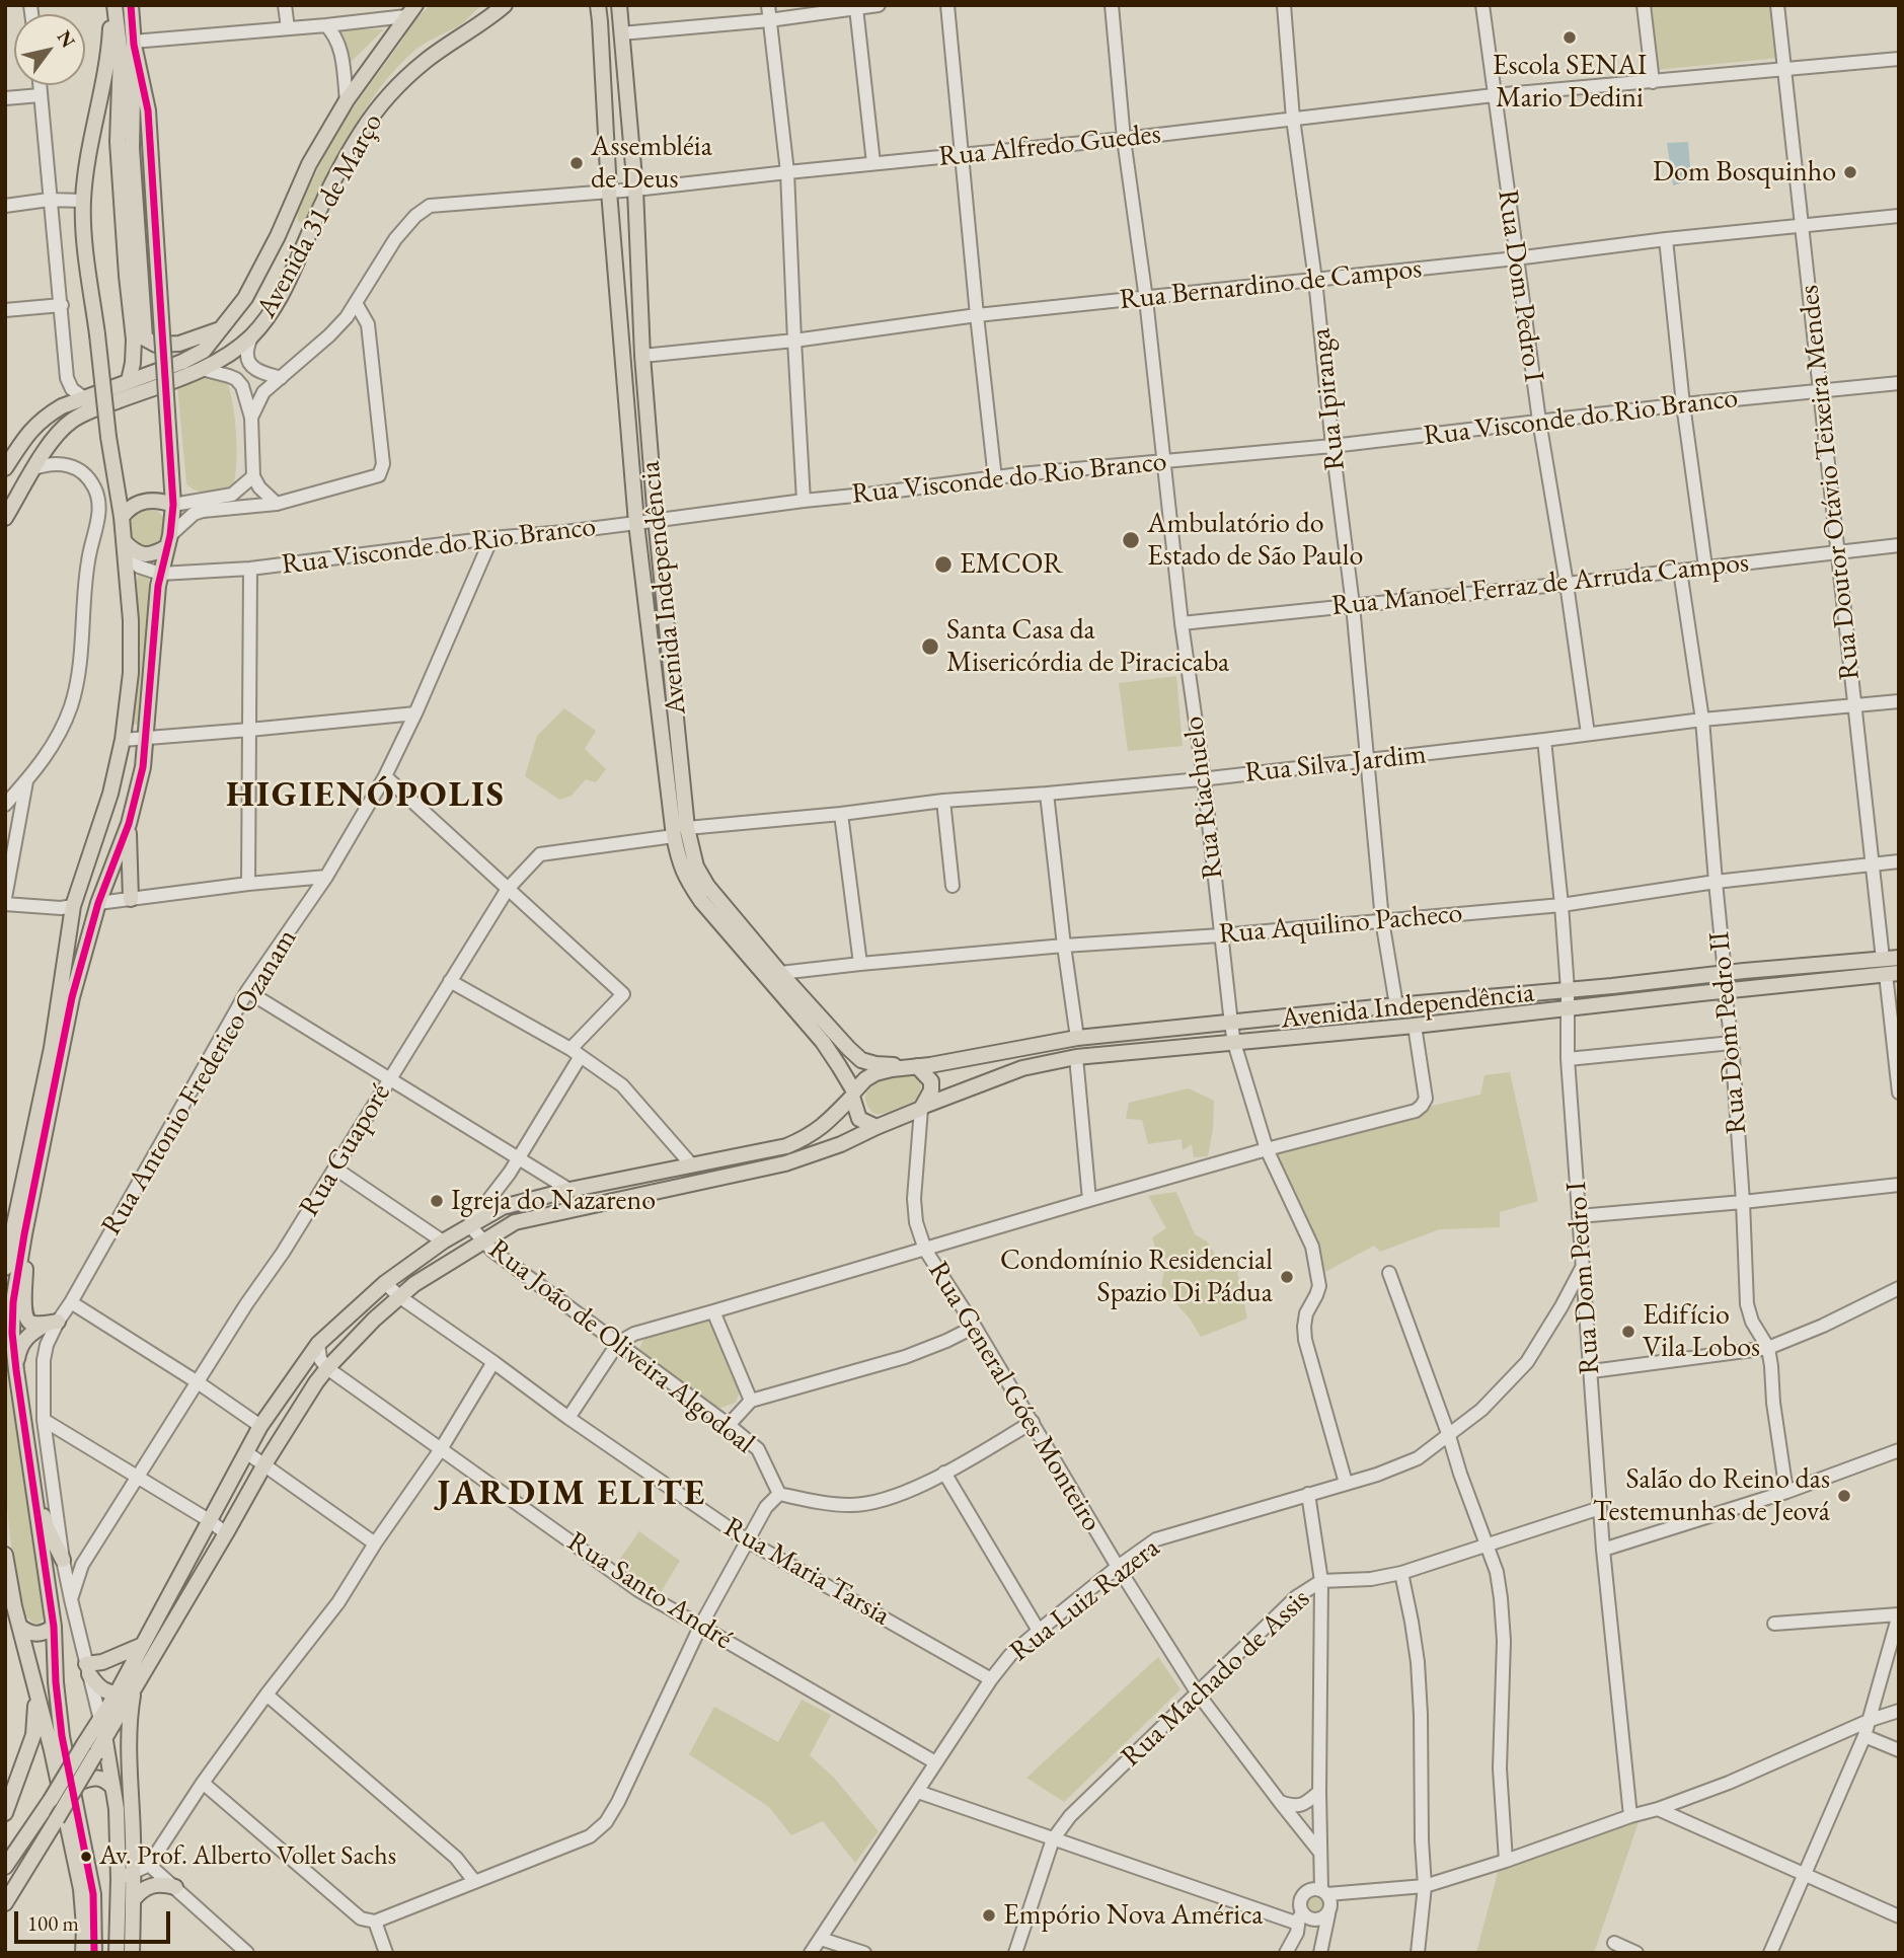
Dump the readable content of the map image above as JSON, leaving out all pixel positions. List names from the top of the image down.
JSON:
{
  "streets": {
    "main road": ["Avenida 31 de Março", "Avenida Independência"],
    "street": [
      "Rua Alfredo Guedes",
      "Rua Bernardino de Campos",
      "Rua Dom Pedro I",
      "Rua Ipiranga",
      "Rua Visconde do Rio Branco",
      "Rua Doutor Otávio Teixeira Mendes",
      "Rua Manoel Ferraz de Arruda Campos",
      "Rua Silva Jardim",
      "Rua Riachuelo",
      "Rua Aquilino Pacheco",
      "Rua Dom Pedro II",
      "Rua Antonio Frederico Ozanam",
      "Rua Guaporé",
      "Rua João de Oliveira Algodoal",
      "Rua General Góes Monteiro",
      "Rua Maria Tarsia",
      "Rua Santo André",
      "Rua Luiz Razera",
      "Rua Machado de Assis"
    ]
  },
  "crossings": [
    ["Rua Alfredo Guedes", "Rua Dom Pedro I"],
    ["Rua Alfredo Guedes", "Rua Ipiranga"],
    ["Rua Alfredo Guedes", "Rua Doutor Otávio Teixeira Mendes"],
    ["Rua Alfredo Guedes", "Avenida Independência"],
    ["Rua Alfredo Guedes", "Rua Riachuelo"],
    ["Rua Bernardino de Campos", "Rua Dom Pedro I"],
    ["Rua Bernardino de Campos", "Rua Ipiranga"],
    ["Rua Bernardino de Campos", "Rua Doutor Otávio Teixeira Mendes"],
    ["Rua Bernardino de Campos", "Avenida Independência"],
    ["Rua Bernardino de Campos", "Rua Riachuelo"],
    ["Rua Dom Pedro I", "Rua Visconde do Rio Branco"],
    ["Rua Dom Pedro I", "Rua Manoel Ferraz de Arruda Campos"],
    ["Rua Dom Pedro I", "Avenida Independência"],
    ["Rua Dom Pedro I", "Rua Silva Jardim"],
    ["Rua Dom Pedro I", "Rua Aquilino Pacheco"],
    ["Rua Dom Pedro I", "Rua Luiz Razera"],
    ["Rua Dom Pedro I", "Rua Machado de Assis"],
    ["Rua Ipiranga", "Rua Visconde do Rio Branco"],
    ["Rua Ipiranga", "Rua Manoel Ferraz de Arruda Campos"],
    ["Rua Ipiranga", "Avenida Independência"],
    ["Rua Ipiranga", "Rua Silva Jardim"],
    ["Rua Ipiranga", "Rua Aquilino Pacheco"],
    ["Rua Visconde do Rio Branco", "Rua Doutor Otávio Teixeira Mendes"],
    ["Rua Visconde do Rio Branco", "Avenida Independência"],
    ["Rua Visconde do Rio Branco", "Rua Riachuelo"],
    ["Rua Visconde do Rio Branco", "Rua Antonio Frederico Ozanam"],
    ["Rua Doutor Otávio Teixeira Mendes", "Rua Manoel Ferraz de Arruda Campos"],
    ["Rua Doutor Otávio Teixeira Mendes", "Avenida Independência"],
    ["Rua Doutor Otávio Teixeira Mendes", "Rua Silva Jardim"],
    ["Rua Doutor Otávio Teixeira Mendes", "Rua Aquilino Pacheco"],
    ["Rua Manoel Ferraz de Arruda Campos", "Rua Riachuelo"],
    ["Rua Manoel Ferraz de Arruda Campos", "Rua Dom Pedro II"],
    ["Avenida Independência", "Rua Silva Jardim"],
    ["Avenida Independência", "Rua Riachuelo"],
    ["Avenida Independência", "Rua Aquilino Pacheco"],
    ["Avenida Independência", "Rua Dom Pedro II"],
    ["Avenida Independência", "Rua Guaporé"],
    ["Avenida Independência", "Rua General Góes Monteiro"],
    ["Rua Silva Jardim", "Rua Riachuelo"],
    ["Rua Silva Jardim", "Rua Dom Pedro II"],
    ["Rua Riachuelo", "Rua Aquilino Pacheco"],
    ["Rua Riachuelo", "Rua Luiz Razera"],
    ["Rua Aquilino Pacheco", "Rua Dom Pedro II"],
    ["Rua Antonio Frederico Ozanam", "Rua Guaporé"],
    ["Rua General Góes Monteiro", "Rua Luiz Razera"],
    ["Rua General Góes Monteiro", "Rua Machado de Assis"],
    ["Rua Maria Tarsia", "Rua Luiz Razera"],
    ["Rua Santo André", "Rua Luiz Razera"]
  ],
  "districts": ["HIGIENÓPOLIS", "JARDIM ELITE"],
  "places": [
    "Escola SENAI Mario Dedini",
    "Assembléia de Deus",
    "Dom Bosquinho",
    "Ambulatório do Estado de São Paulo",
    "EMCOR",
    "Santa Casa da Misericórdia de Piracicaba",
    "Igreja do Nazareno",
    "Condomínio Residencial Spazio Di Pádua",
    "Edifício Vila Lobos",
    "Salão do Reino das Testemunhas de Jeová",
    "Av. Prof. Alberto Vollet Sachs",
    "Empório Nova América"
  ],
  "scale_bar": "100 m",
  "north": "top right"
}
